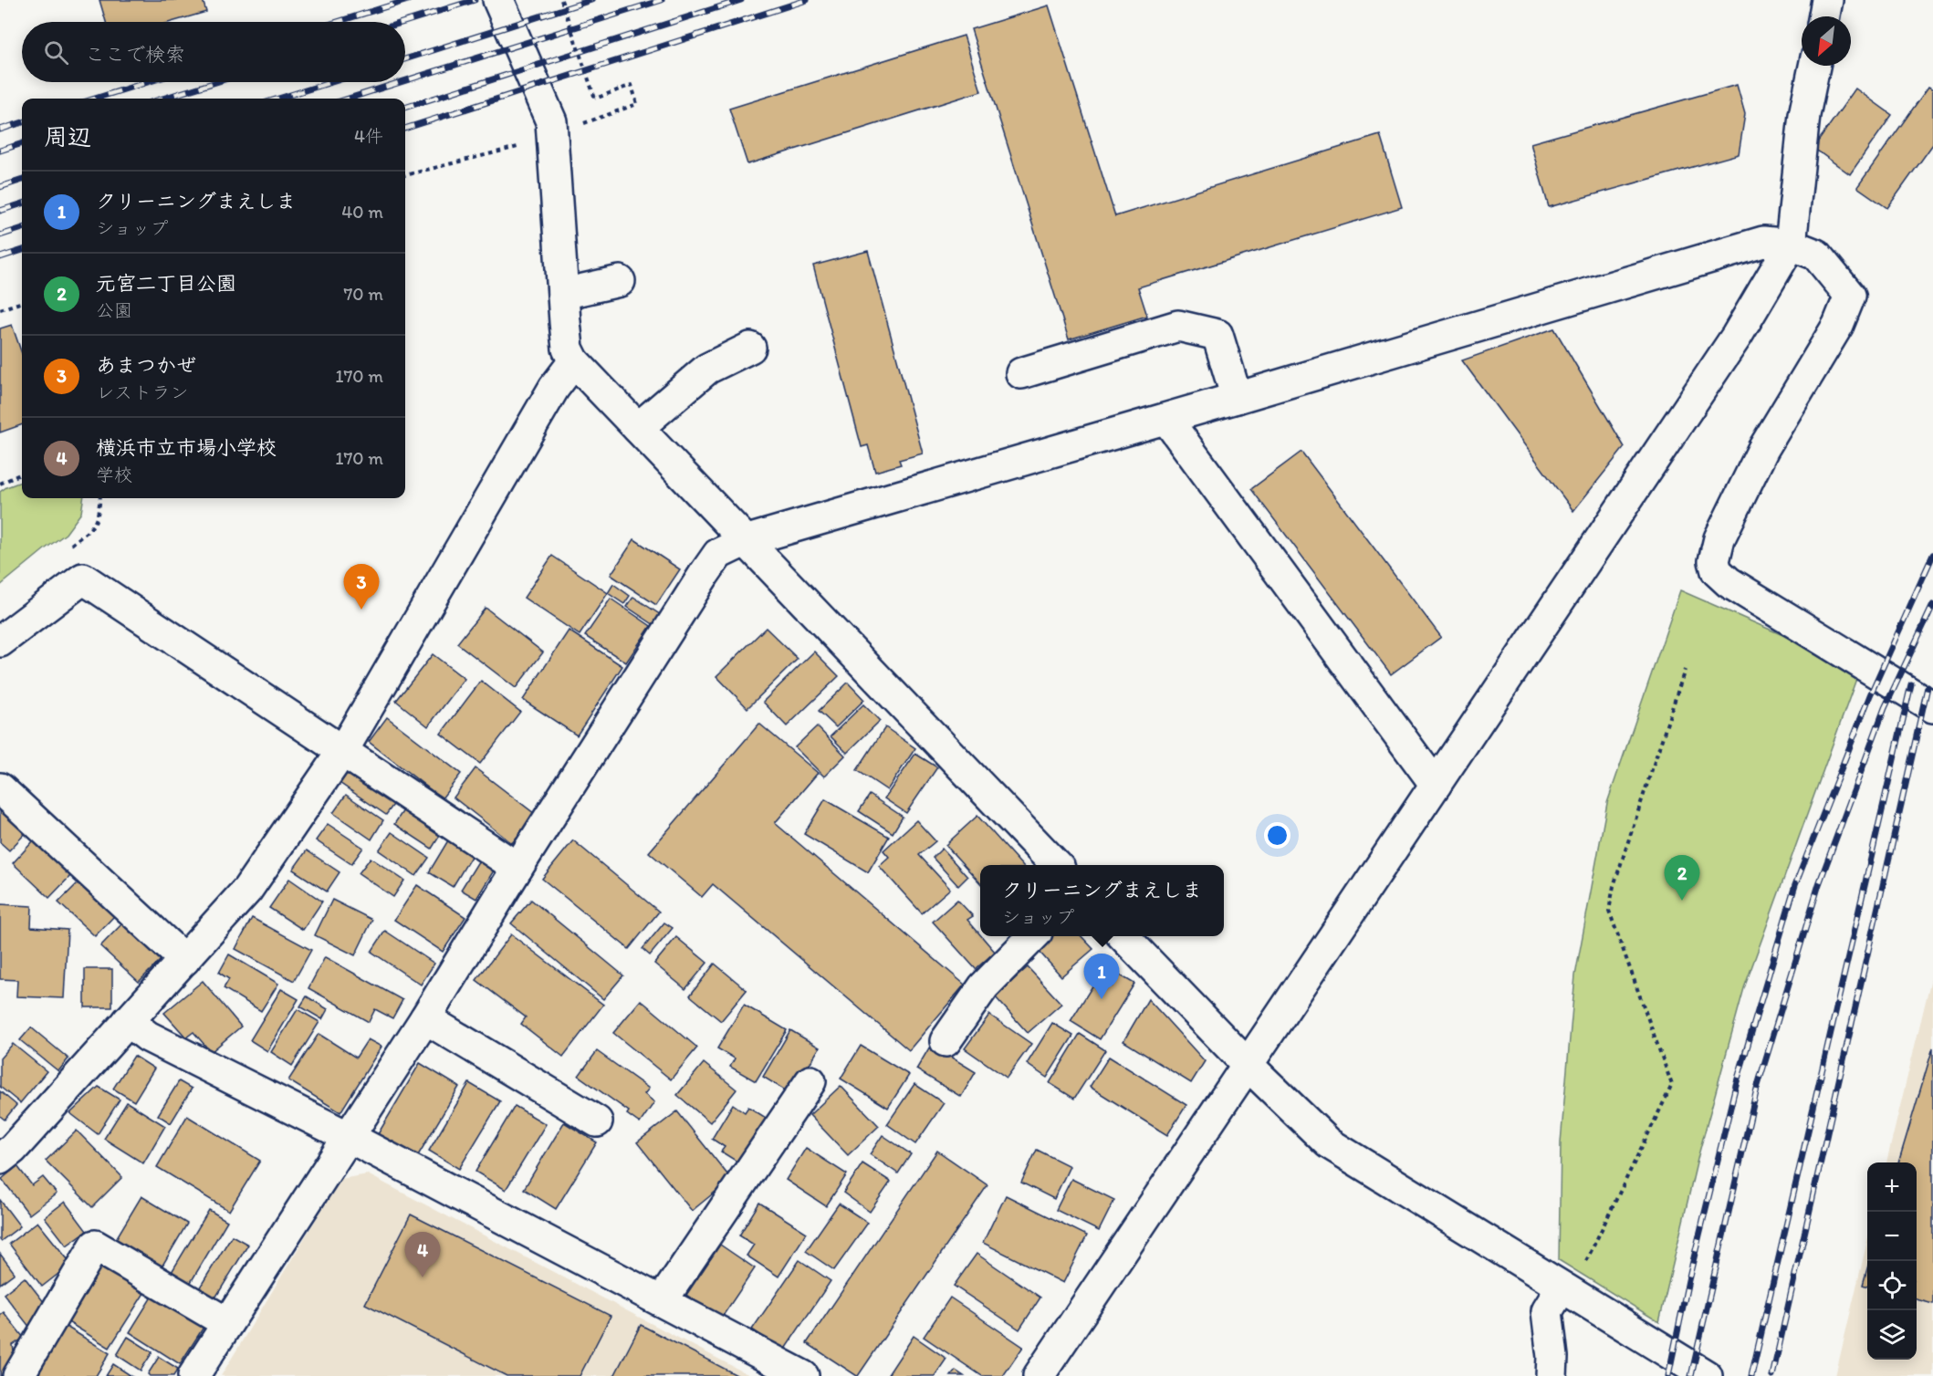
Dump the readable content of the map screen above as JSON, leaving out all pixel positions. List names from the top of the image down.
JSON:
{
  "north": "bottom left",
  "page": {
    "search": "ここで検索",
    "heading": ["周辺", "4件"],
    "list": [
      {
        "mark": "1",
        "name": "クリーニングまえしま",
        "note": "ショップ",
        "value": "40 m"
      },
      {
        "mark": "2",
        "name": "元宮二丁目公園",
        "note": "公園",
        "value": "70 m"
      },
      {
        "mark": "3",
        "name": "あまつかぜ",
        "note": "レストラン",
        "value": "170 m"
      },
      {
        "mark": "4",
        "name": "横浜市立市場小学校",
        "note": "学校",
        "value": "170 m"
      }
    ],
    "pins": [
      "3",
      "2",
      "1",
      "4"
    ],
    "popup": ["クリーニングまえしま", "ショップ"],
    "map_buttons": ["+", "−"]
  }
}
